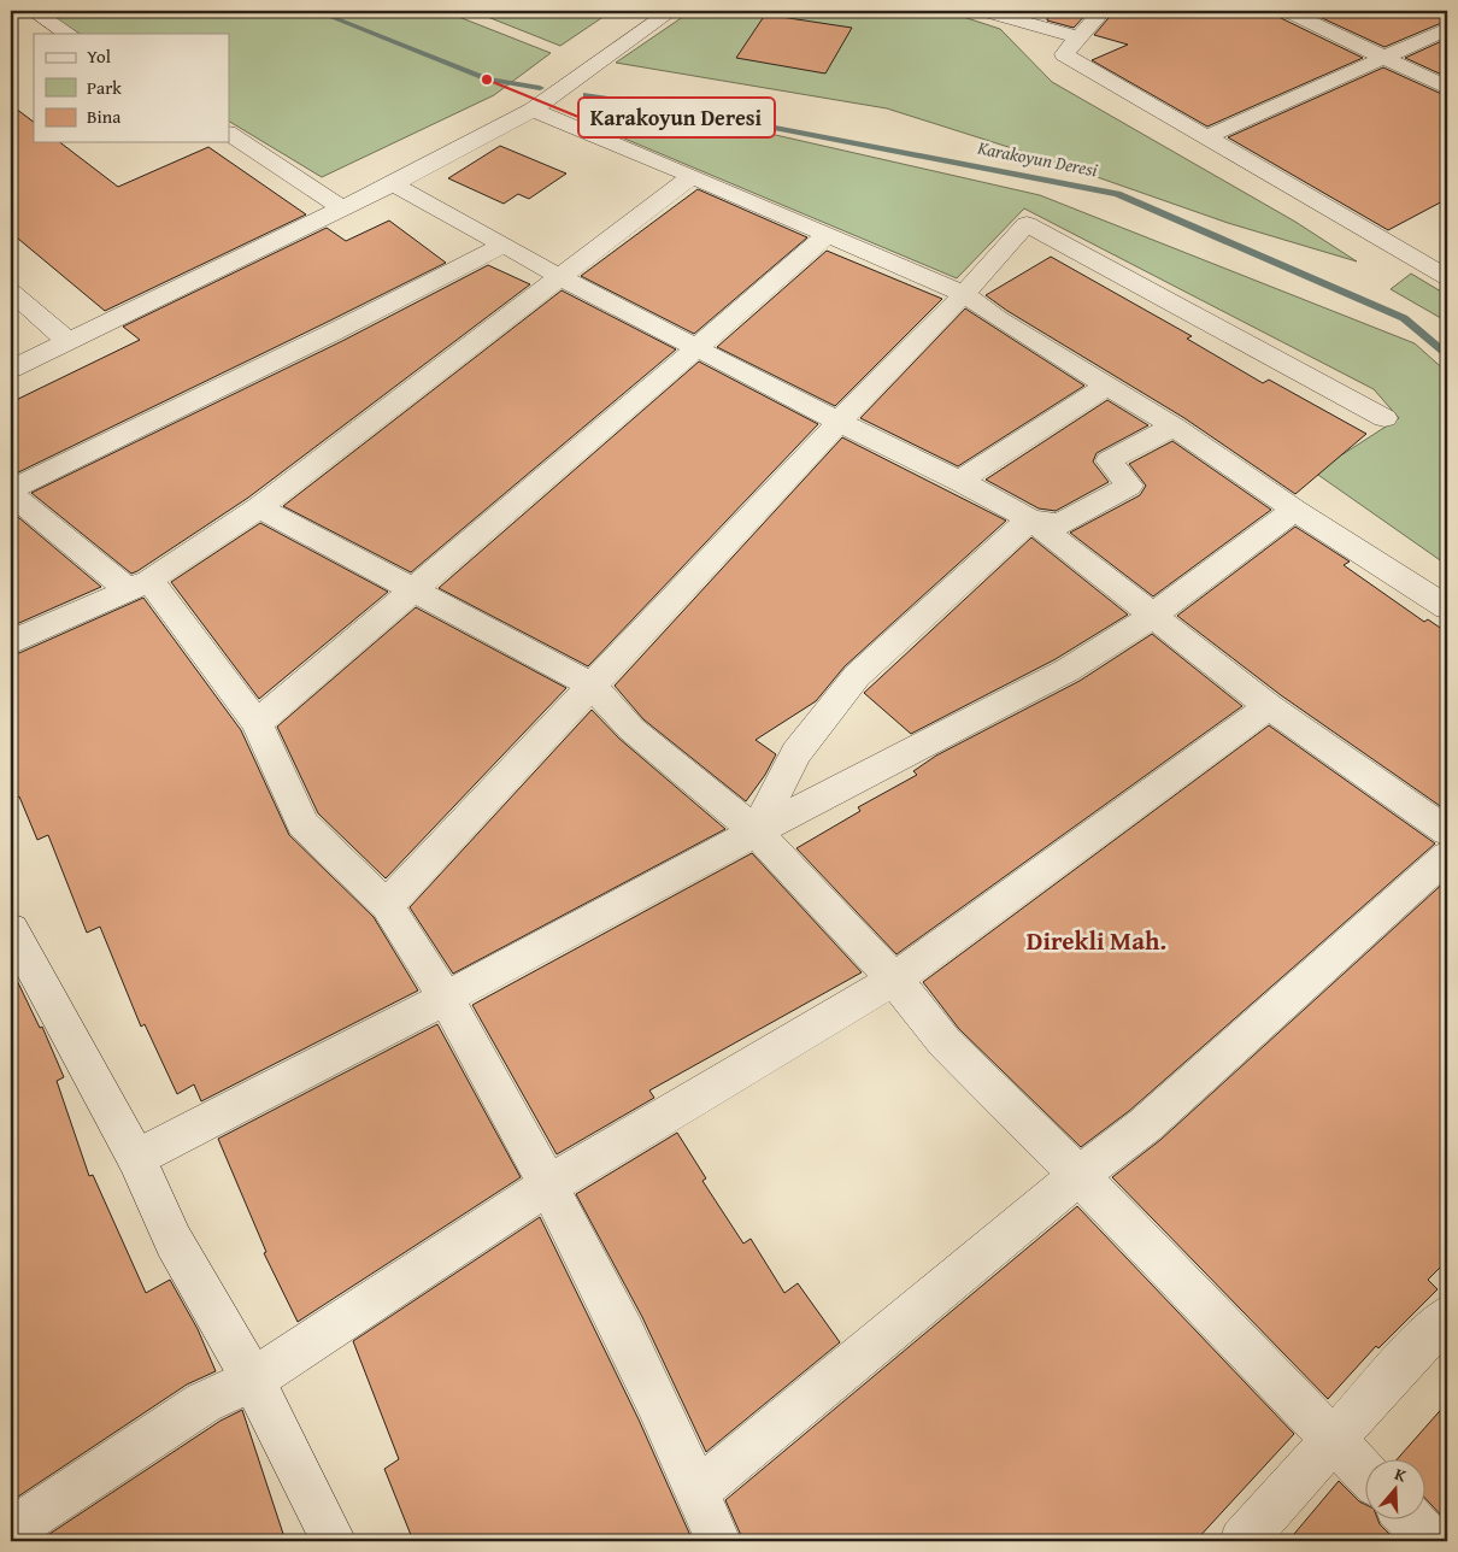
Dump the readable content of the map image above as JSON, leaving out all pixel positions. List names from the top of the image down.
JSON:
{
  "districts": ["Direkli Mah."],
  "water": ["Karakoyun Deresi"],
  "places": ["Karakoyun Deresi"],
  "legend": ["Yol", "Park", "Bina"],
  "north": "top"
}
